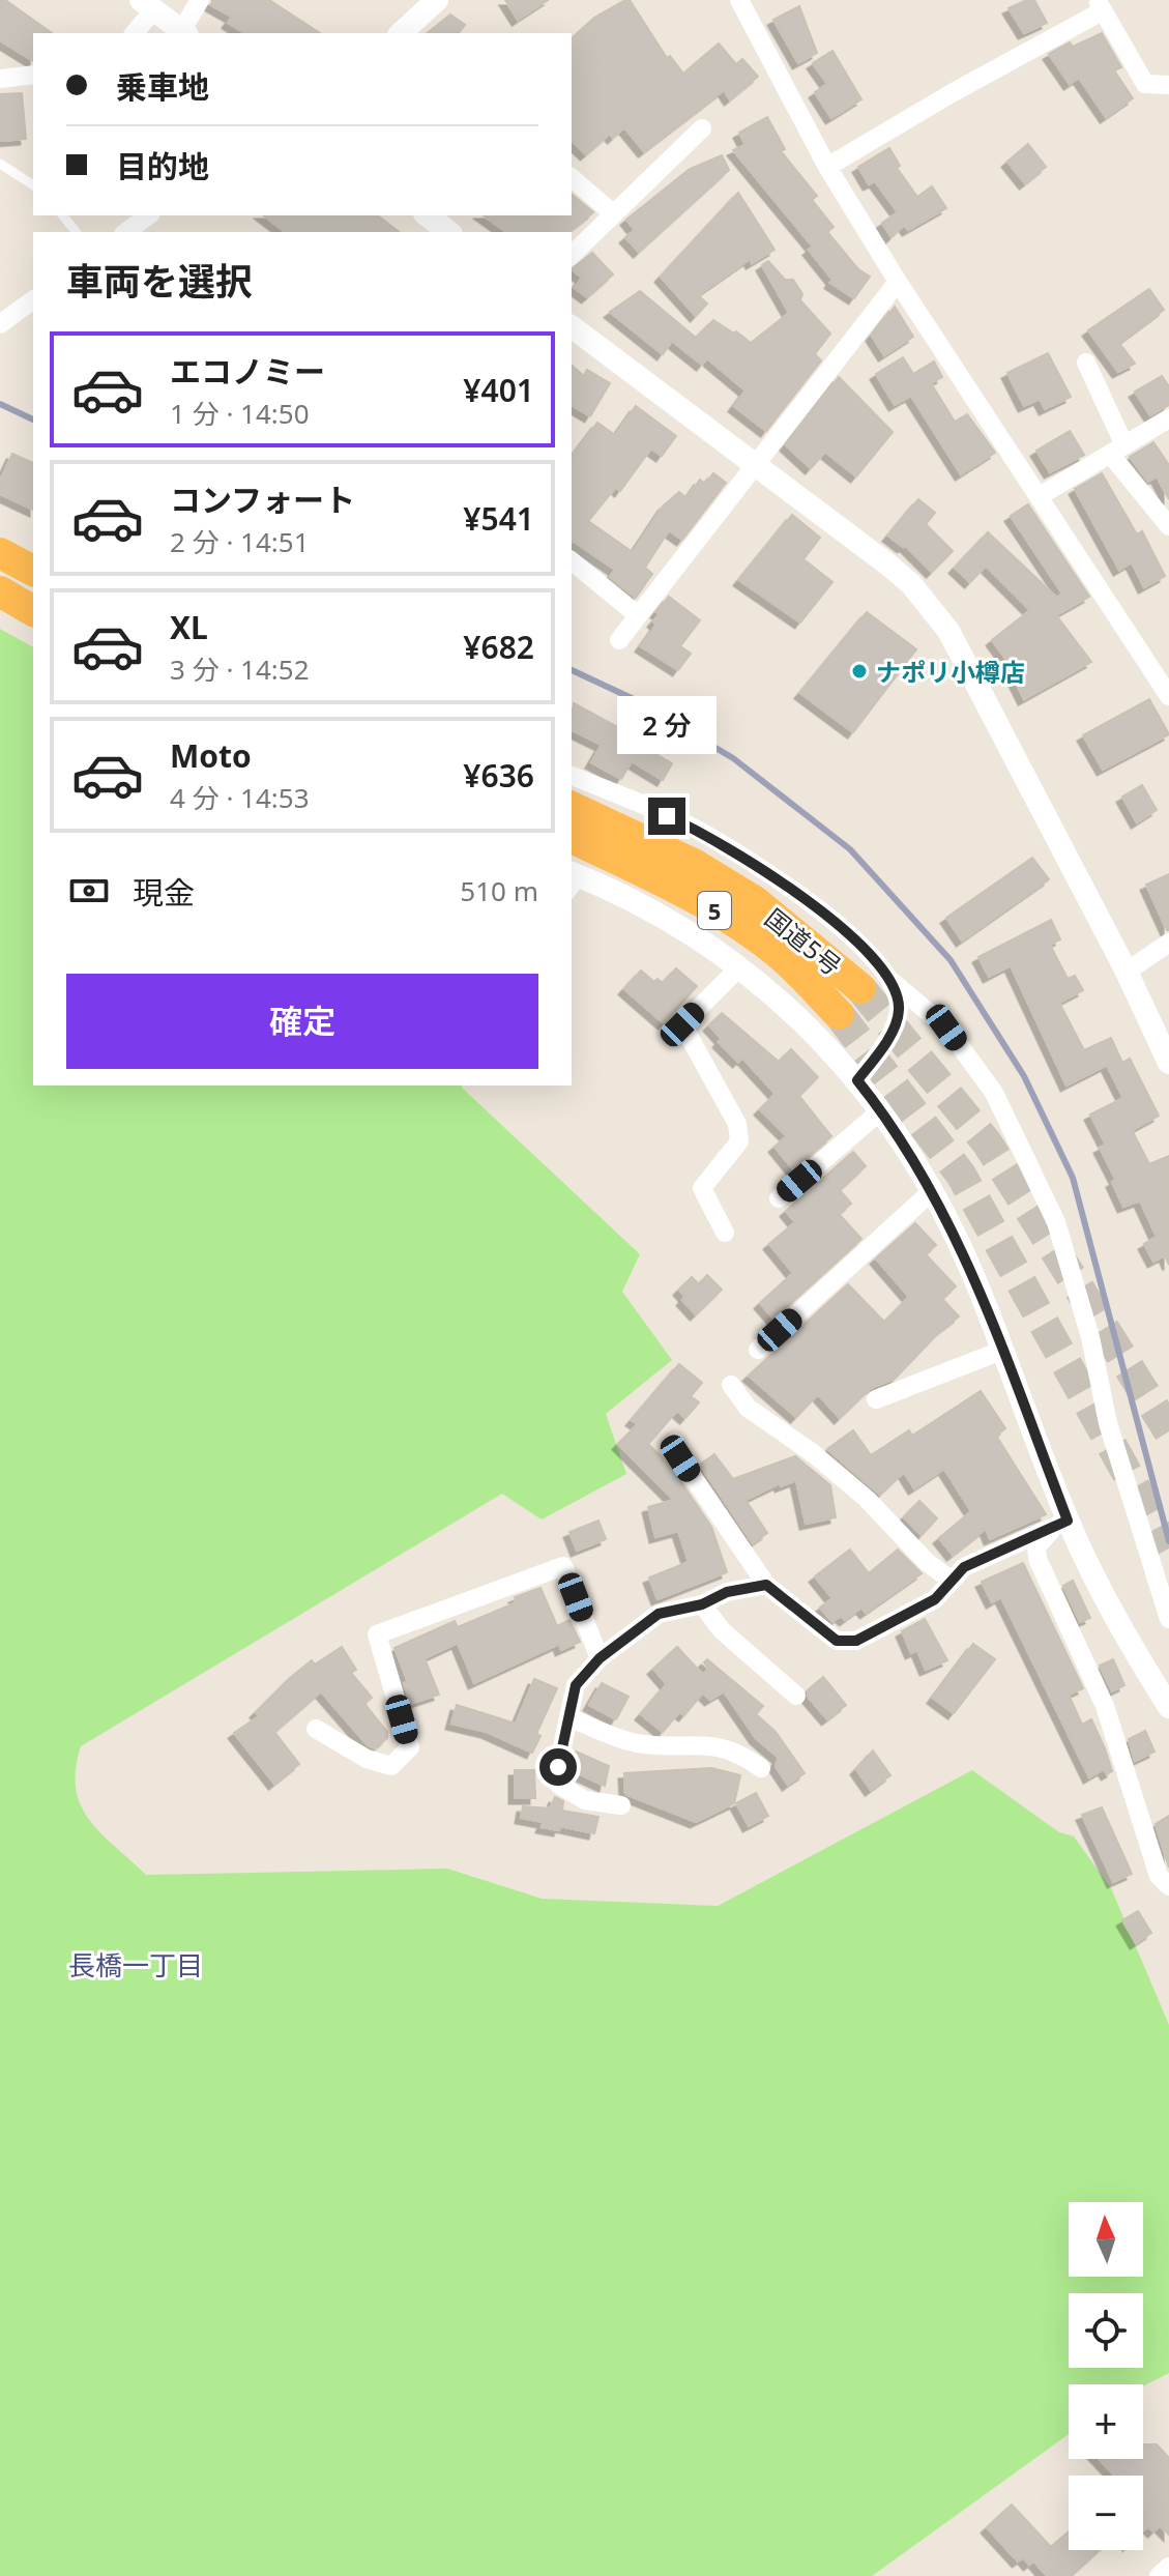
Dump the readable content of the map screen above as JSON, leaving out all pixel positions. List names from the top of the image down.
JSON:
{
  "streets": {
    "highway": ["5", "国道5号"]
  },
  "districts": ["長橋一丁目"],
  "places": ["ナポリ小樽店"],
  "north": "top",
  "page": {
    "banner": ["乗車地", "目的地"],
    "heading": "車両を選択",
    "list": [
      {
        "name": "エコノミー",
        "note": "1 分 · 14:50",
        "value": "¥401"
      },
      {
        "name": "コンフォート",
        "note": "2 分 · 14:51",
        "value": "¥541"
      },
      {
        "name": "XL",
        "note": "3 分 · 14:52",
        "value": "¥682"
      },
      {
        "name": "Moto",
        "note": "4 分 · 14:53",
        "value": "¥636"
      }
    ],
    "bubble": "2 分",
    "pay": ["現金", "510 m"],
    "buttons": "確定",
    "map_buttons": ["+", "−"]
  }
}
